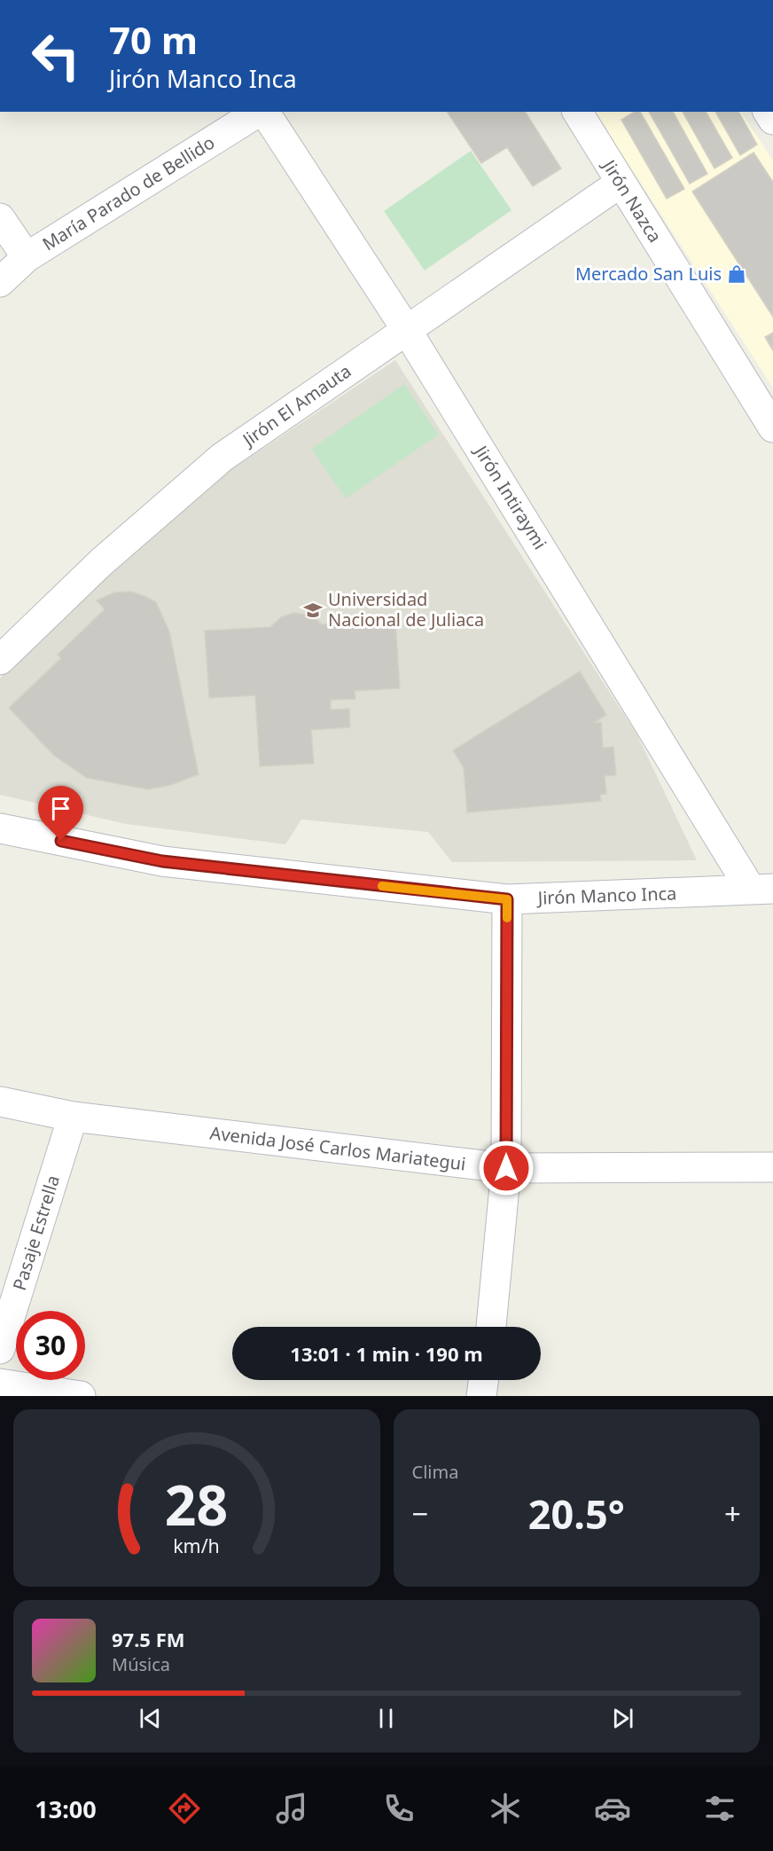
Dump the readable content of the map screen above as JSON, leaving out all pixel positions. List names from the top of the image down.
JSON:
{
  "streets": {
    "street": [
      "María Parado de Bellido",
      "Jirón Nazca",
      "Jirón El Amauta",
      "Jirón Intiraymi",
      "Jirón Manco Inca",
      "Avenida José Carlos Mariategui",
      "Pasaje Estrella"
    ]
  },
  "crossings": [
    ["Jirón Nazca", "Jirón El Amauta"],
    ["Jirón El Amauta", "Jirón Intiraymi"],
    ["Jirón Intiraymi", "Jirón Manco Inca"],
    ["Avenida José Carlos Mariategui", "Pasaje Estrella"]
  ],
  "places": {
    "shop": ["Mercado San Luis"],
    "school or university": ["Universidad Nacional de Juliaca"]
  },
  "page": {
    "turn": ["70 m", "Jirón Manco Inca"],
    "limit": "30",
    "trip": "13:01 · 1 min · 190 m",
    "tile": "Clima",
    "heat": ["−", "20.5°", "+"],
    "song": ["97.5 FM", "Música"],
    "tabs": "13:00",
    "gauge": ["28", "km/h"]
  }
}
